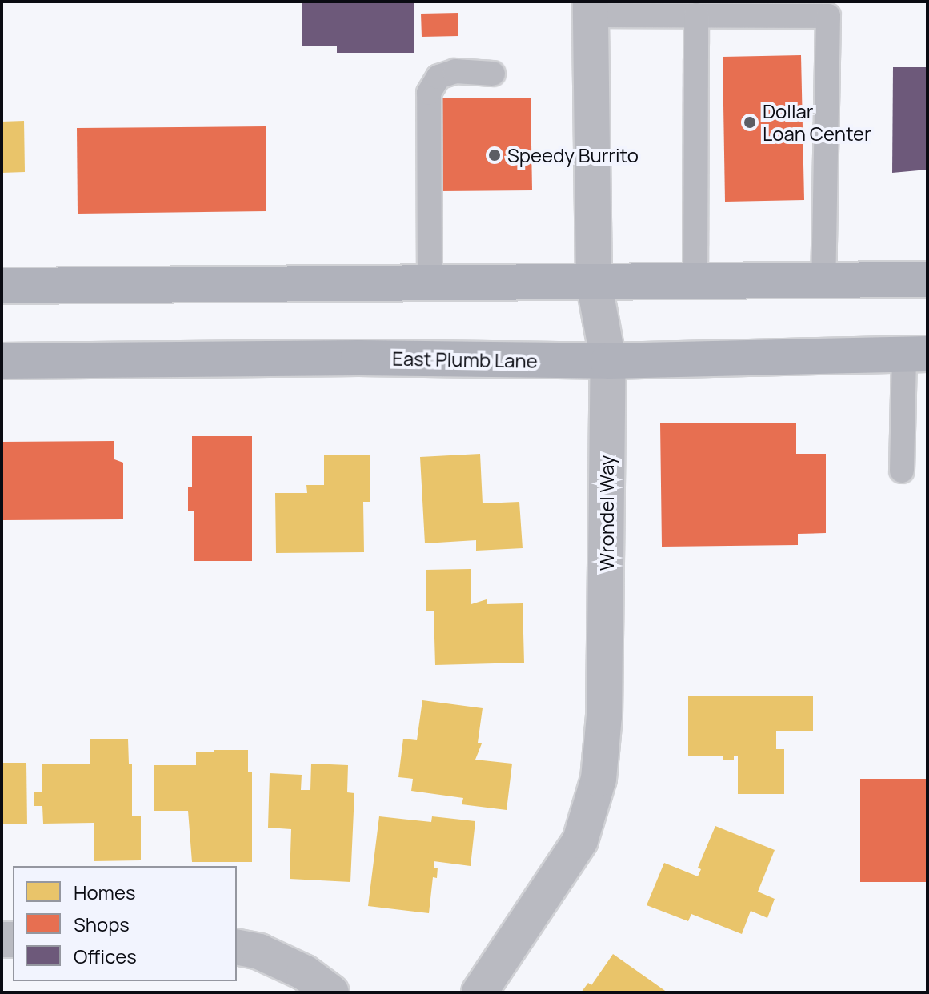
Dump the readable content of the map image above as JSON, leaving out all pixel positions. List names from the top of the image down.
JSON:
{
  "streets": {
    "main road": ["East Plumb Lane"],
    "street": ["Wrondel Way"]
  },
  "crossings": [
    ["East Plumb Lane", "Wrondel Way"]
  ],
  "places": ["Dollar Loan Center", "Speedy Burrito"],
  "legend": ["Homes", "Shops", "Offices"]
}
